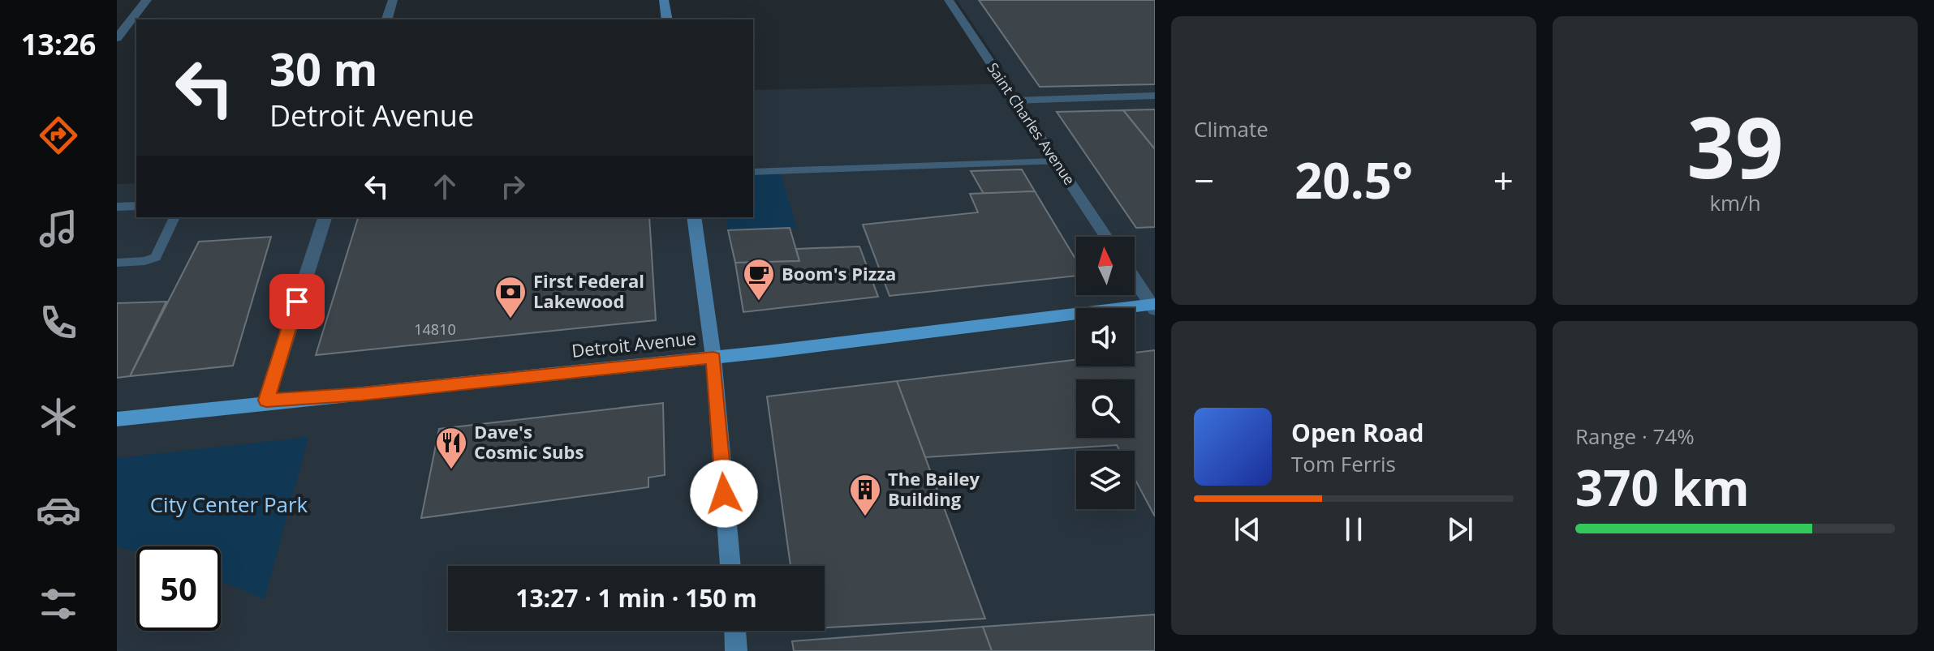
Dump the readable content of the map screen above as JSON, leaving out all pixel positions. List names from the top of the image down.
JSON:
{
  "streets": {
    "main road": ["Detroit Avenue"],
    "street": ["Saint Charles Avenue"]
  },
  "parks": ["City Center Park"],
  "places": {
    "cafe": ["Boom's Pizza"],
    "bank": ["First Federal Lakewood"],
    "restaurant": ["Dave's Cosmic Subs"],
    "building": ["The Bailey Building"]
  },
  "house_numbers": ["14810"],
  "north": "top",
  "page": {
    "tabs": "13:26",
    "tile": [
      "Climate",
      ["39", "km/h"],
      ["Range · 74%", "370 km"]
    ],
    "turn": ["30 m", "Detroit Avenue"],
    "heat": ["−", "20.5°", "+"],
    "song": ["Open Road", "Tom Ferris"],
    "limit": "50",
    "trip": "13:27 · 1 min · 150 m"
  }
}
